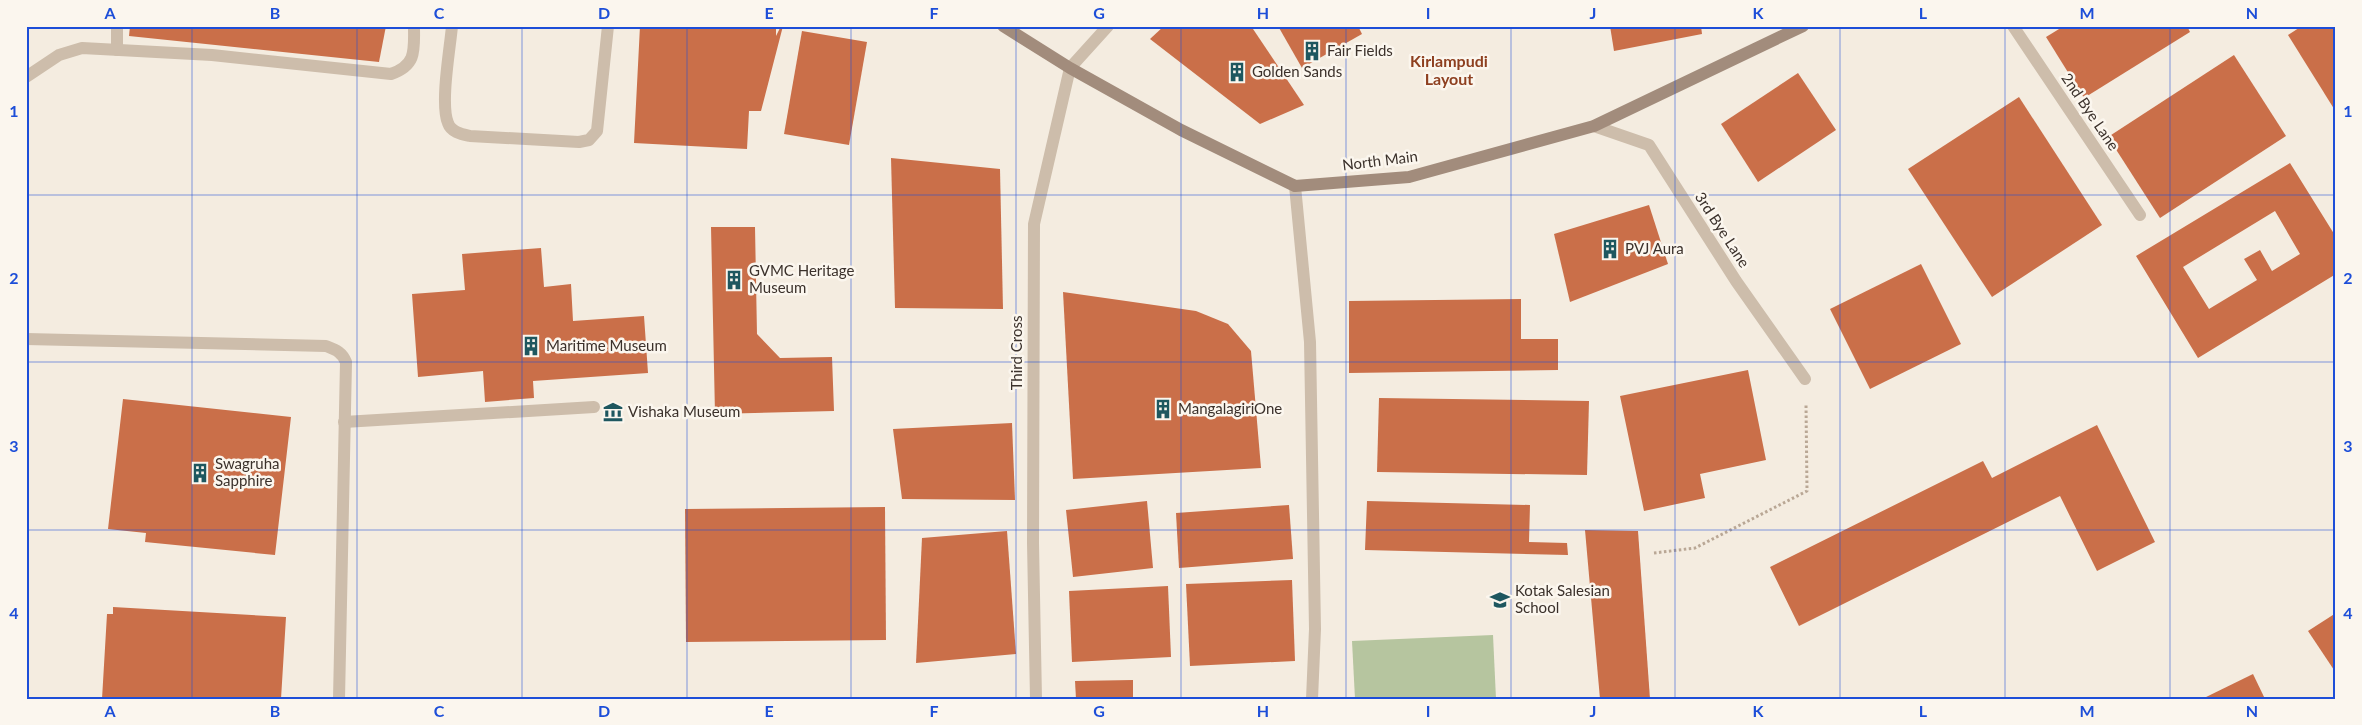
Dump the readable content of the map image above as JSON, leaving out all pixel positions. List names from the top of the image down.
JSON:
{
  "streets": {
    "street": [
      "2nd Bye Lane",
      "North Main",
      "3rd Bye Lane",
      "Third Cross"
    ]
  },
  "crossings": [
    ["North Main", "3rd Bye Lane"]
  ],
  "districts": ["Kirlampudi Layout"],
  "places": {
    "building": [
      "Fair Fields",
      "Golden Sands",
      "PVJ Aura",
      "GVMC Heritage Museum",
      "Maritime Museum",
      "MangalagiriOne",
      "Swagruha Sapphire"
    ],
    "museum": ["Vishaka Museum"],
    "school or university": ["Kotak Salesian School"]
  },
  "grid": {
    "columns": [
      "A",
      "B",
      "C",
      "D",
      "E",
      "F",
      "G",
      "H",
      "I",
      "J",
      "K",
      "L",
      "M",
      "N"
    ],
    "rows": [
      "1",
      "2",
      "3",
      "4"
    ]
  }
}
